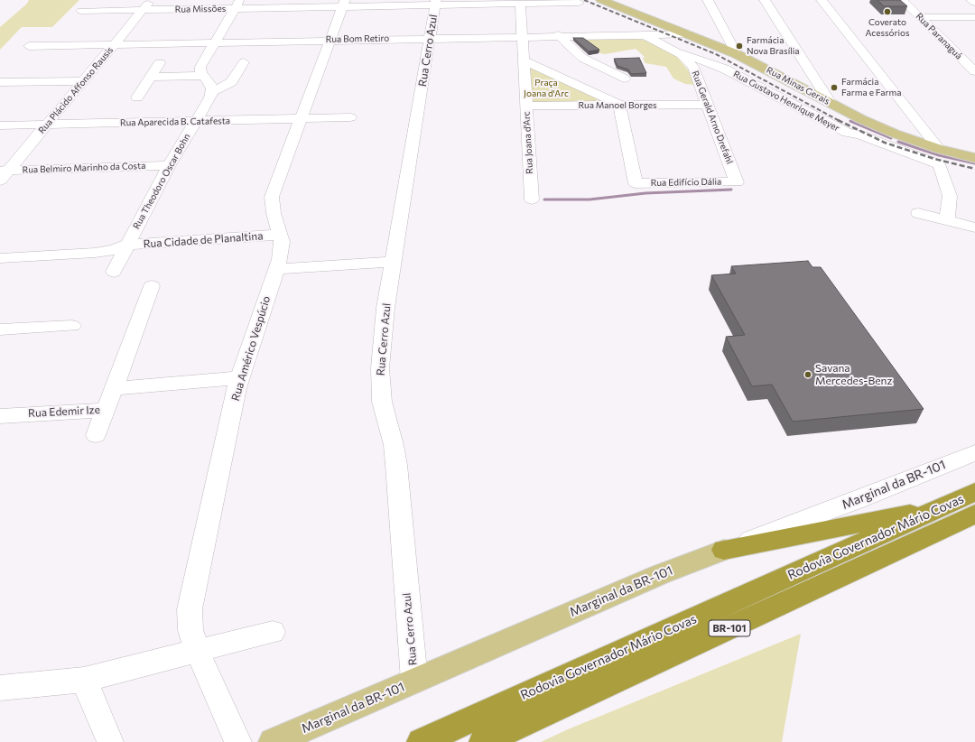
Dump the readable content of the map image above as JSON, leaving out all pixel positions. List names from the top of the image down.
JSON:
{
  "streets": {
    "highway": ["Rodovia Governador Mário Covas", "BR-101"],
    "main road": ["Rua Minas Gerais", "Marginal da BR-101"],
    "street": [
      "Rua Missões",
      "Rua Paranaguá",
      "Rua Bom Retiro",
      "Rua Cerro Azul",
      "Rua Plácido Affonso Rausis",
      "Rua Gustavo Henrique Meyer",
      "Rua Manoel Borges",
      "Rua Gerald Arno Drefahl",
      "Rua Aparecida B. Catafesta",
      "Rua Joana d'Arc",
      "Rua Belmiro Marinho da Costa",
      "Rua Theodoro Oscar Bohn",
      "Rua Edifício Dália",
      "Rua Cidade de Planaltina",
      "Rua Américo Vespúcio",
      "Rua Edemir Ize"
    ]
  },
  "crossings": [
    ["Rua Missões", "Rua Cerro Azul"],
    ["Rua Missões", "Rua Plácido Affonso Rausis"],
    ["Rua Missões", "Rua Joana d'Arc"],
    ["Rua Missões", "Rua Américo Vespúcio"],
    ["Rua Bom Retiro", "Rua Cerro Azul"],
    ["Rua Bom Retiro", "Rua Minas Gerais"],
    ["Rua Bom Retiro", "Rua Plácido Affonso Rausis"],
    ["Rua Bom Retiro", "Rua Gerald Arno Drefahl"],
    ["Rua Bom Retiro", "Rua Joana d'Arc"],
    ["Rua Bom Retiro", "Rua Américo Vespúcio"],
    ["Rua Cerro Azul", "Marginal da BR-101"],
    ["Rua Plácido Affonso Rausis", "Rua Aparecida B. Catafesta"],
    ["Rua Plácido Affonso Rausis", "Rua Belmiro Marinho da Costa"],
    ["Rua Gustavo Henrique Meyer", "Rua Gerald Arno Drefahl"],
    ["Rua Manoel Borges", "Rua Gerald Arno Drefahl"],
    ["Rua Manoel Borges", "Rua Joana d'Arc"],
    ["Rua Manoel Borges", "Rua Edifício Dália"],
    ["Rua Gerald Arno Drefahl", "Rua Edifício Dália"],
    ["Rua Aparecida B. Catafesta", "Rua Theodoro Oscar Bohn"],
    ["Rua Aparecida B. Catafesta", "Rua Américo Vespúcio"],
    ["Rua Belmiro Marinho da Costa", "Rua Theodoro Oscar Bohn"],
    ["Rua Theodoro Oscar Bohn", "Rua Cidade de Planaltina"],
    ["Rua Cidade de Planaltina", "Rua Américo Vespúcio"]
  ],
  "parks": ["Praça Joana d'Arc"],
  "places": [
    "Coverato Acessórios",
    "Farmácia Nova Brasília",
    "Farmácia Farma e Farma",
    "Savana Mercedes-Benz"
  ]
}
